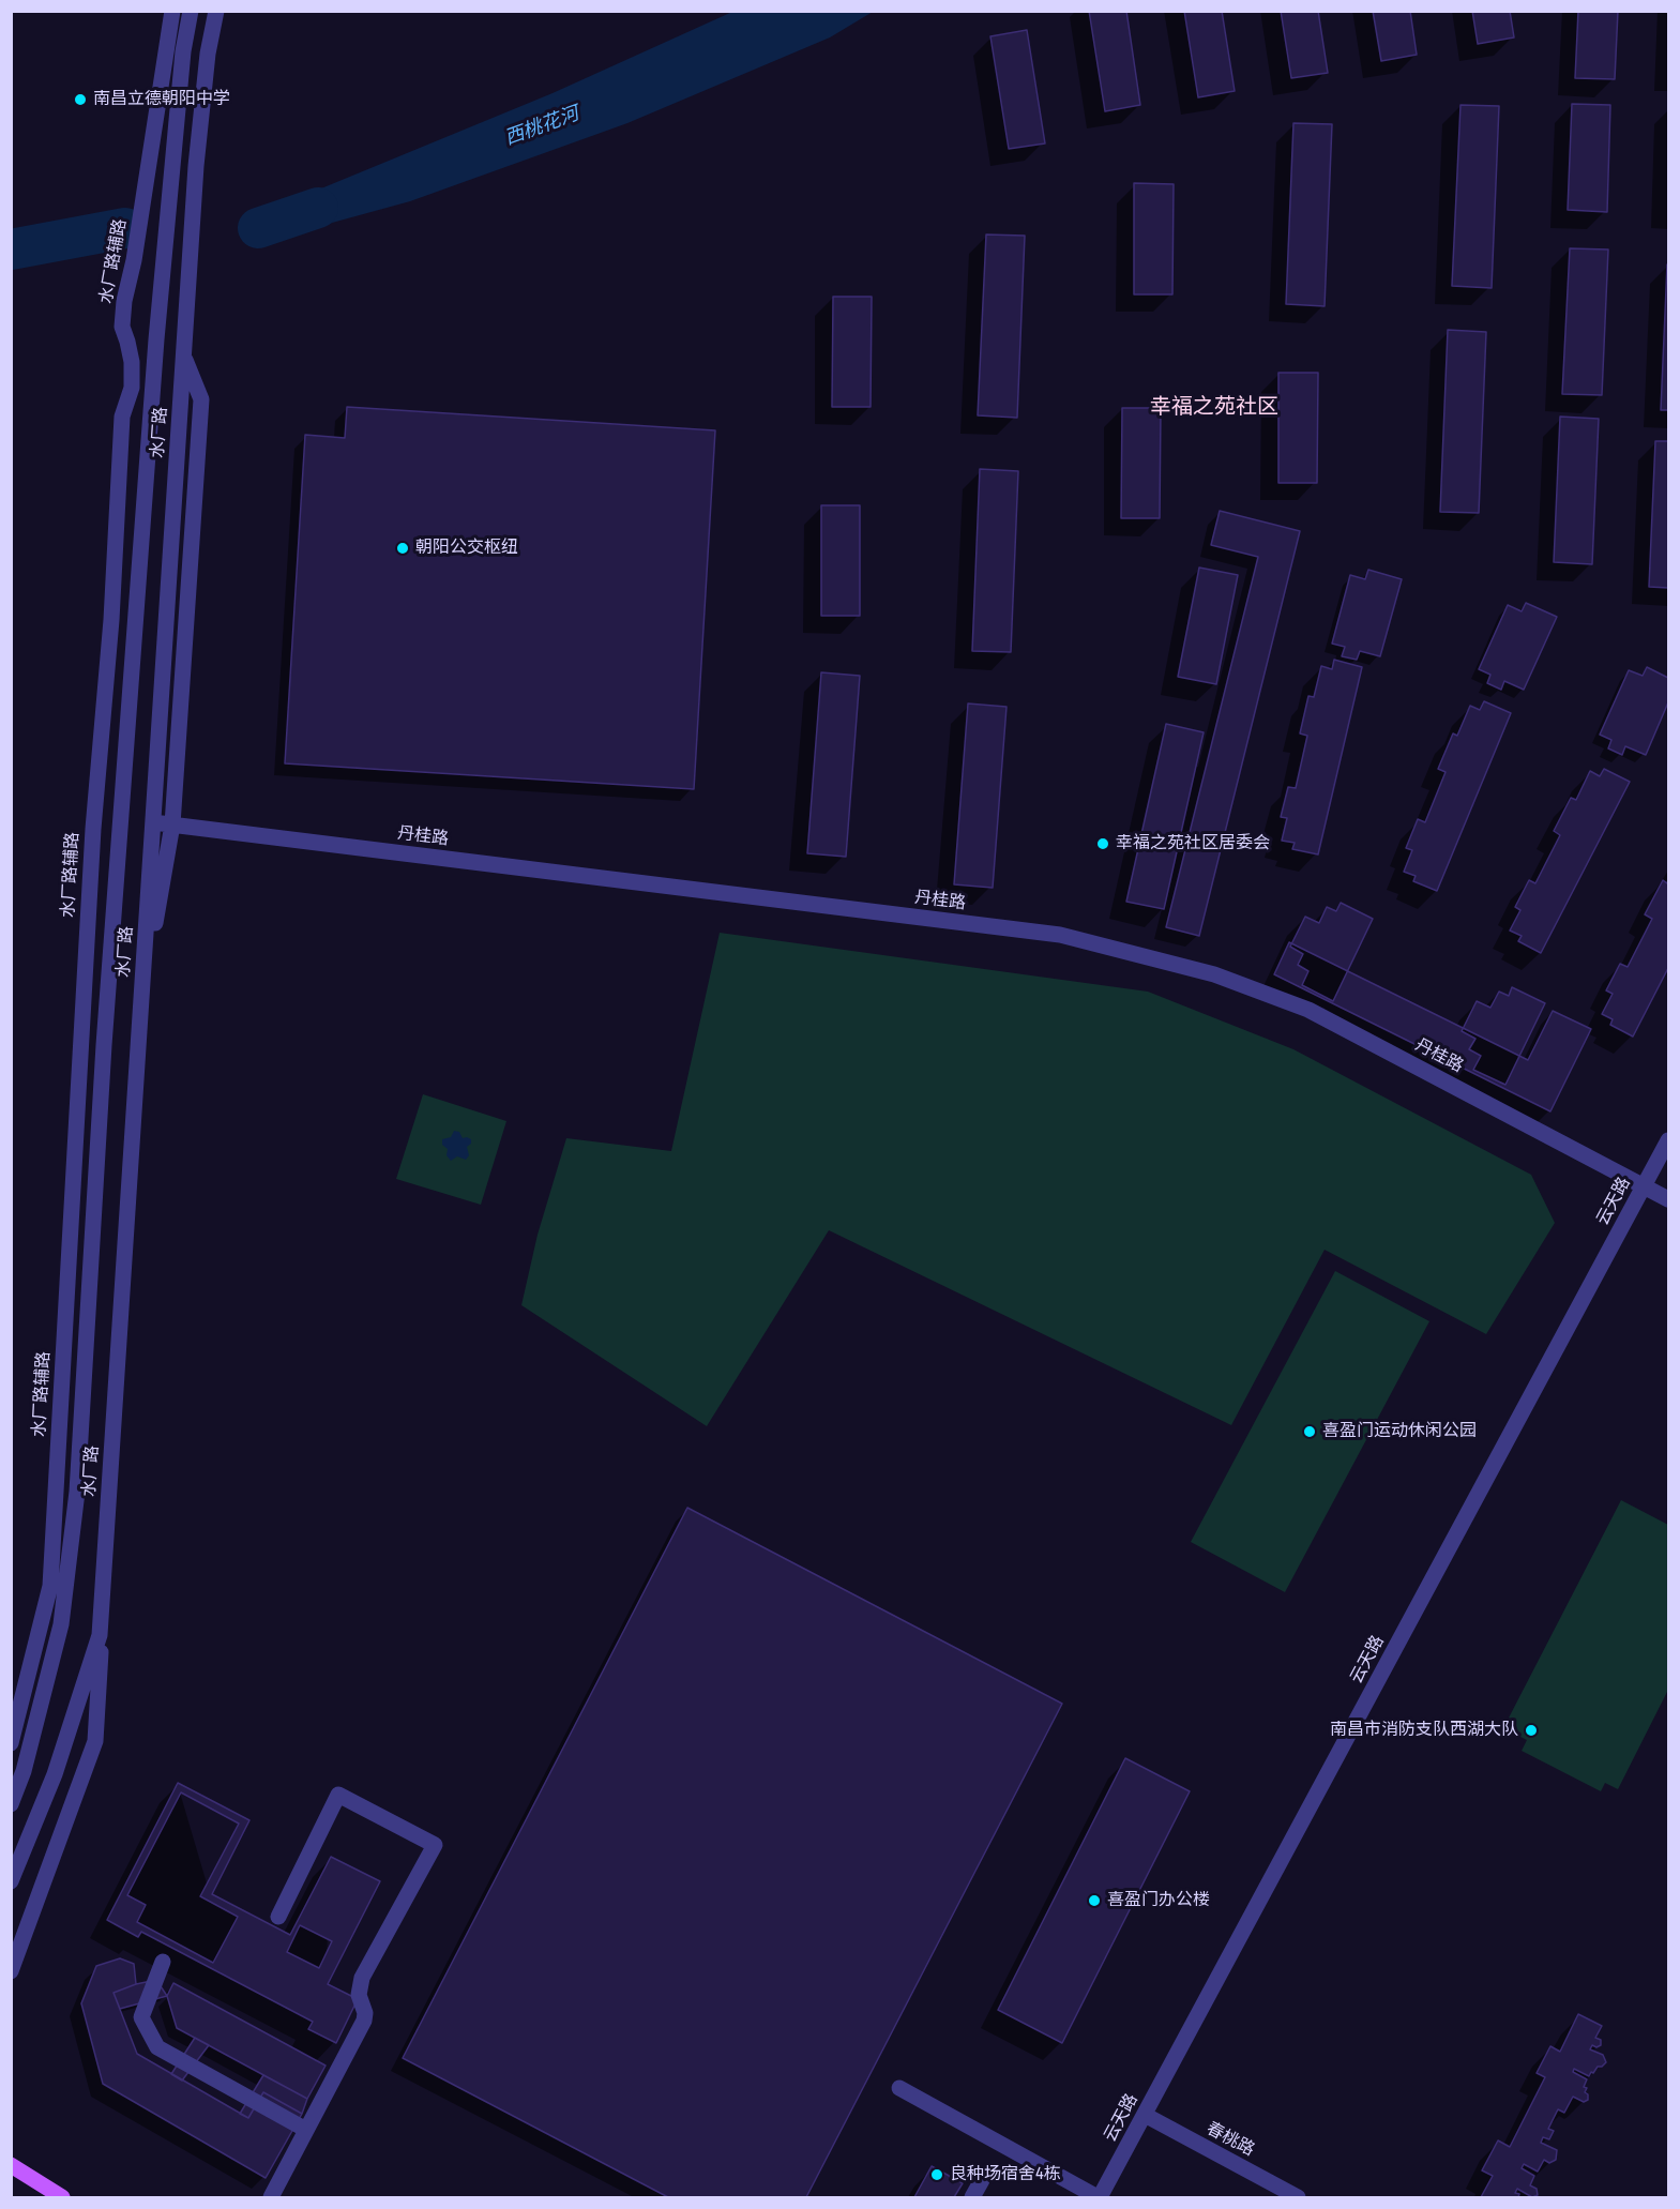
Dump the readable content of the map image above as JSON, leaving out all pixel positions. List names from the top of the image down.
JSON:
{
  "streets": {
    "street": [
      "水厂路辅路",
      "水厂路",
      "丹桂路",
      "云天路",
      "春桃路"
    ]
  },
  "crossings": [
    ["水厂路", "丹桂路"],
    ["丹桂路", "云天路"],
    ["云天路", "春桃路"]
  ],
  "districts": ["幸福之苑社区"],
  "water": ["西桃花河"],
  "places": [
    "南昌立德朝阳中学",
    "朝阳公交枢纽",
    "幸福之苑社区居委会",
    "喜盈门运动休闲公园",
    "南昌市消防支队西湖大队",
    "喜盈门办公楼",
    "良种场宿舍4栋"
  ]
}
